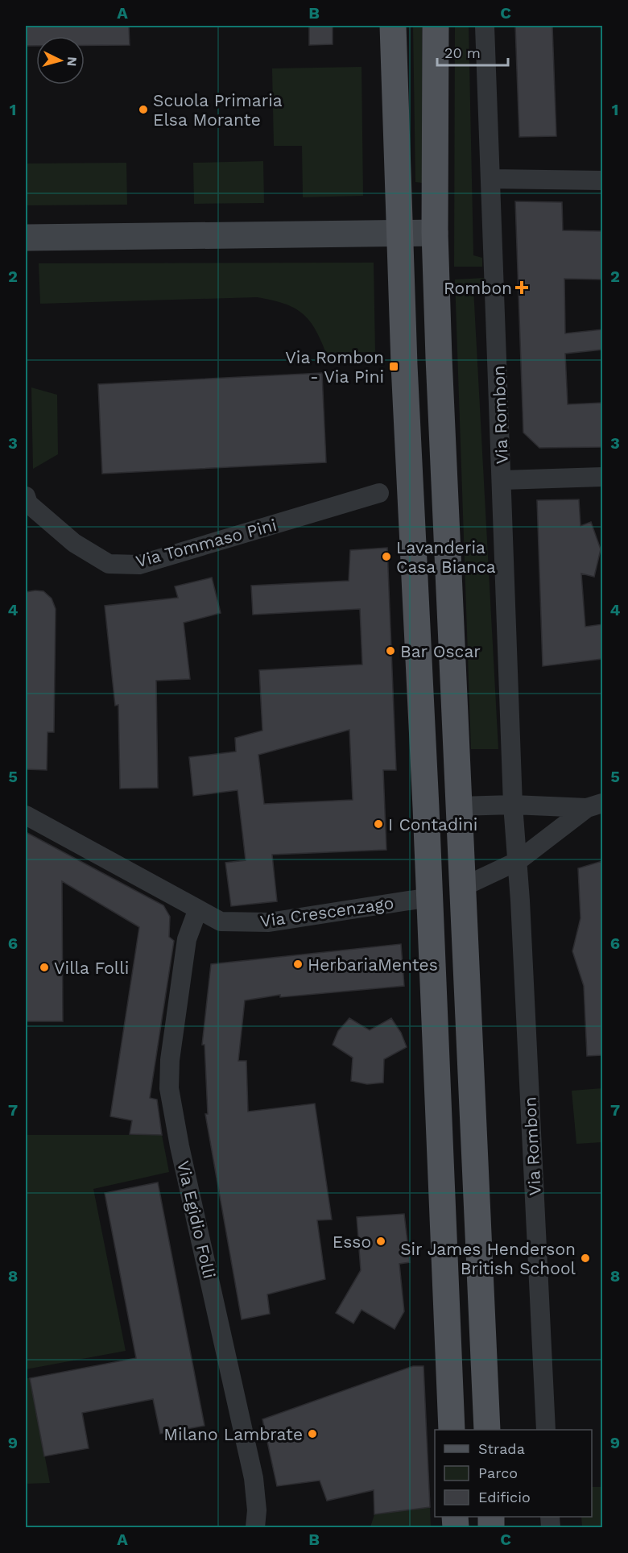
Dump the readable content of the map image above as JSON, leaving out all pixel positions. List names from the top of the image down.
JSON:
{
  "streets": {
    "street": [
      "Via Rombon",
      "Via Tommaso Pini",
      "Via Crescenzago",
      "Via Egidio Folli"
    ]
  },
  "crossings": [
    ["Via Crescenzago", "Via Egidio Folli"]
  ],
  "places": {
    "other": [
      "Scuola Primaria Elsa Morante",
      "Lavanderia Casa Bianca",
      "Bar Oscar",
      "I Contadini",
      "HerbariaMentes",
      "Villa Folli",
      "Esso",
      "Sir James Henderson British School",
      "Milano Lambrate"
    ],
    "health": ["Rombon"],
    "transit": ["Via Rombon - Via Pini"]
  },
  "legend": ["Strada", "Parco", "Edificio"],
  "scale_bar": "20 m",
  "north": "right",
  "grid": {
    "columns": ["A", "B", "C"],
    "rows": [
      "1",
      "2",
      "3",
      "4",
      "5",
      "6",
      "7",
      "8",
      "9"
    ]
  }
}
